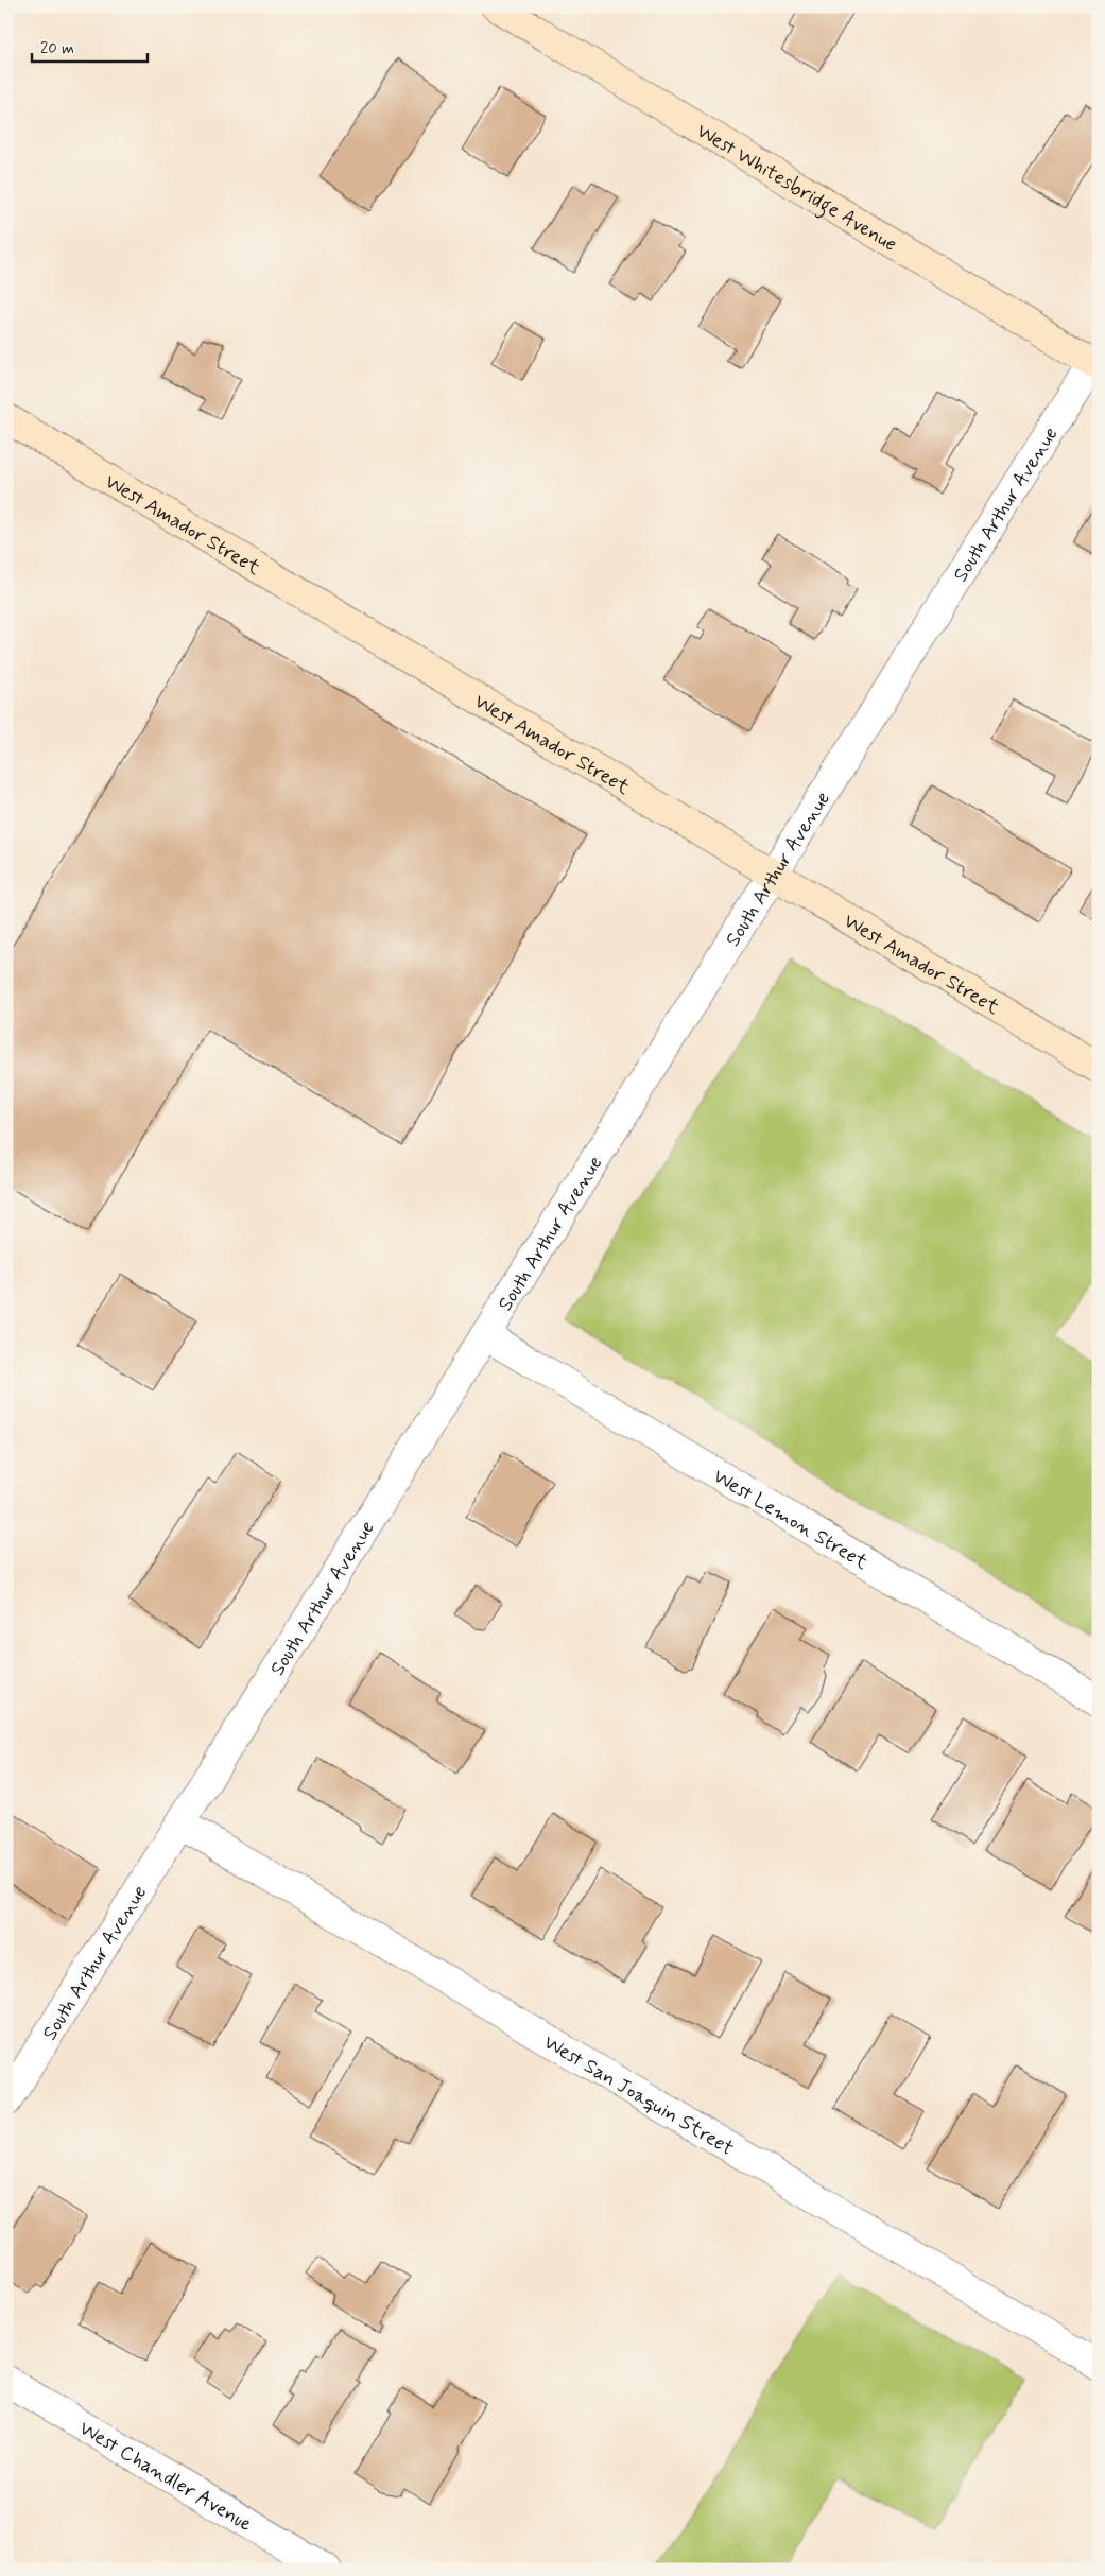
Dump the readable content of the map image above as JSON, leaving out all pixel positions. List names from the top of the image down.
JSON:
{
  "streets": {
    "main road": ["West Whitesbridge Avenue", "West Amador Street"],
    "street": [
      "South Arthur Avenue",
      "West Lemon Street",
      "West San Joaquin Street",
      "West Chandler Avenue"
    ]
  },
  "crossings": [
    ["West Whitesbridge Avenue", "South Arthur Avenue"],
    ["South Arthur Avenue", "West Amador Street"],
    ["South Arthur Avenue", "West Lemon Street"],
    ["South Arthur Avenue", "West San Joaquin Street"]
  ],
  "scale_bar": "20 m"
}
